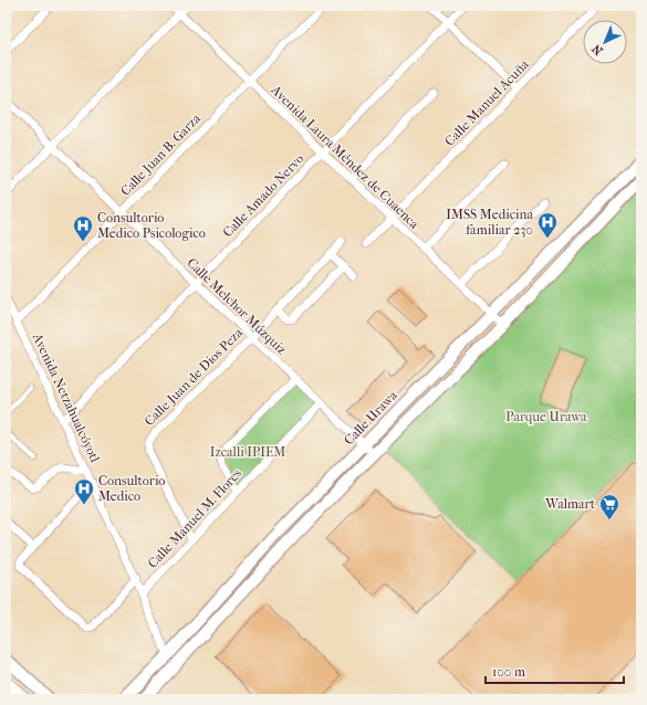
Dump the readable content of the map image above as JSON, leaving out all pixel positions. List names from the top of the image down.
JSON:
{
  "streets": {
    "main road": ["Calle Urawa"],
    "street": [
      "Calle Manuel Acuña",
      "Calle Juan B. Garza",
      "Avenida Laura Méndez de Cuaenca",
      "Calle Amado Nervo",
      "Calle Melchor Múzquiz",
      "Calle Juan de Dios Peza",
      "Avenida Netzahualcóyotl",
      "Calle Manuel M. Flores"
    ]
  },
  "crossings": [
    ["Calle Manuel Acuña", "Avenida Laura Méndez de Cuaenca"],
    ["Calle Juan B. Garza", "Avenida Laura Méndez de Cuaenca"],
    ["Calle Juan B. Garza", "Calle Melchor Múzquiz"],
    ["Calle Juan B. Garza", "Avenida Netzahualcóyotl"],
    ["Avenida Laura Méndez de Cuaenca", "Calle Amado Nervo"],
    ["Avenida Laura Méndez de Cuaenca", "Calle Urawa"],
    ["Calle Amado Nervo", "Calle Melchor Múzquiz"],
    ["Calle Amado Nervo", "Avenida Netzahualcóyotl"],
    ["Calle Melchor Múzquiz", "Calle Juan de Dios Peza"],
    ["Calle Melchor Múzquiz", "Calle Urawa"],
    ["Calle Melchor Múzquiz", "Calle Manuel M. Flores"],
    ["Calle Juan de Dios Peza", "Calle Manuel M. Flores"],
    ["Avenida Netzahualcóyotl", "Calle Urawa"],
    ["Avenida Netzahualcóyotl", "Calle Manuel M. Flores"]
  ],
  "parks": ["Parque Urawa", "Izcalli IPIEM"],
  "places": {
    "hospital": ["IMSS Medicina familiar 230", "Consultorio Medico Psicologico", "Consultorio Medico"],
    "supermarket": ["Walmart"]
  },
  "scale_bar": "100 m",
  "north": "bottom left"
}
